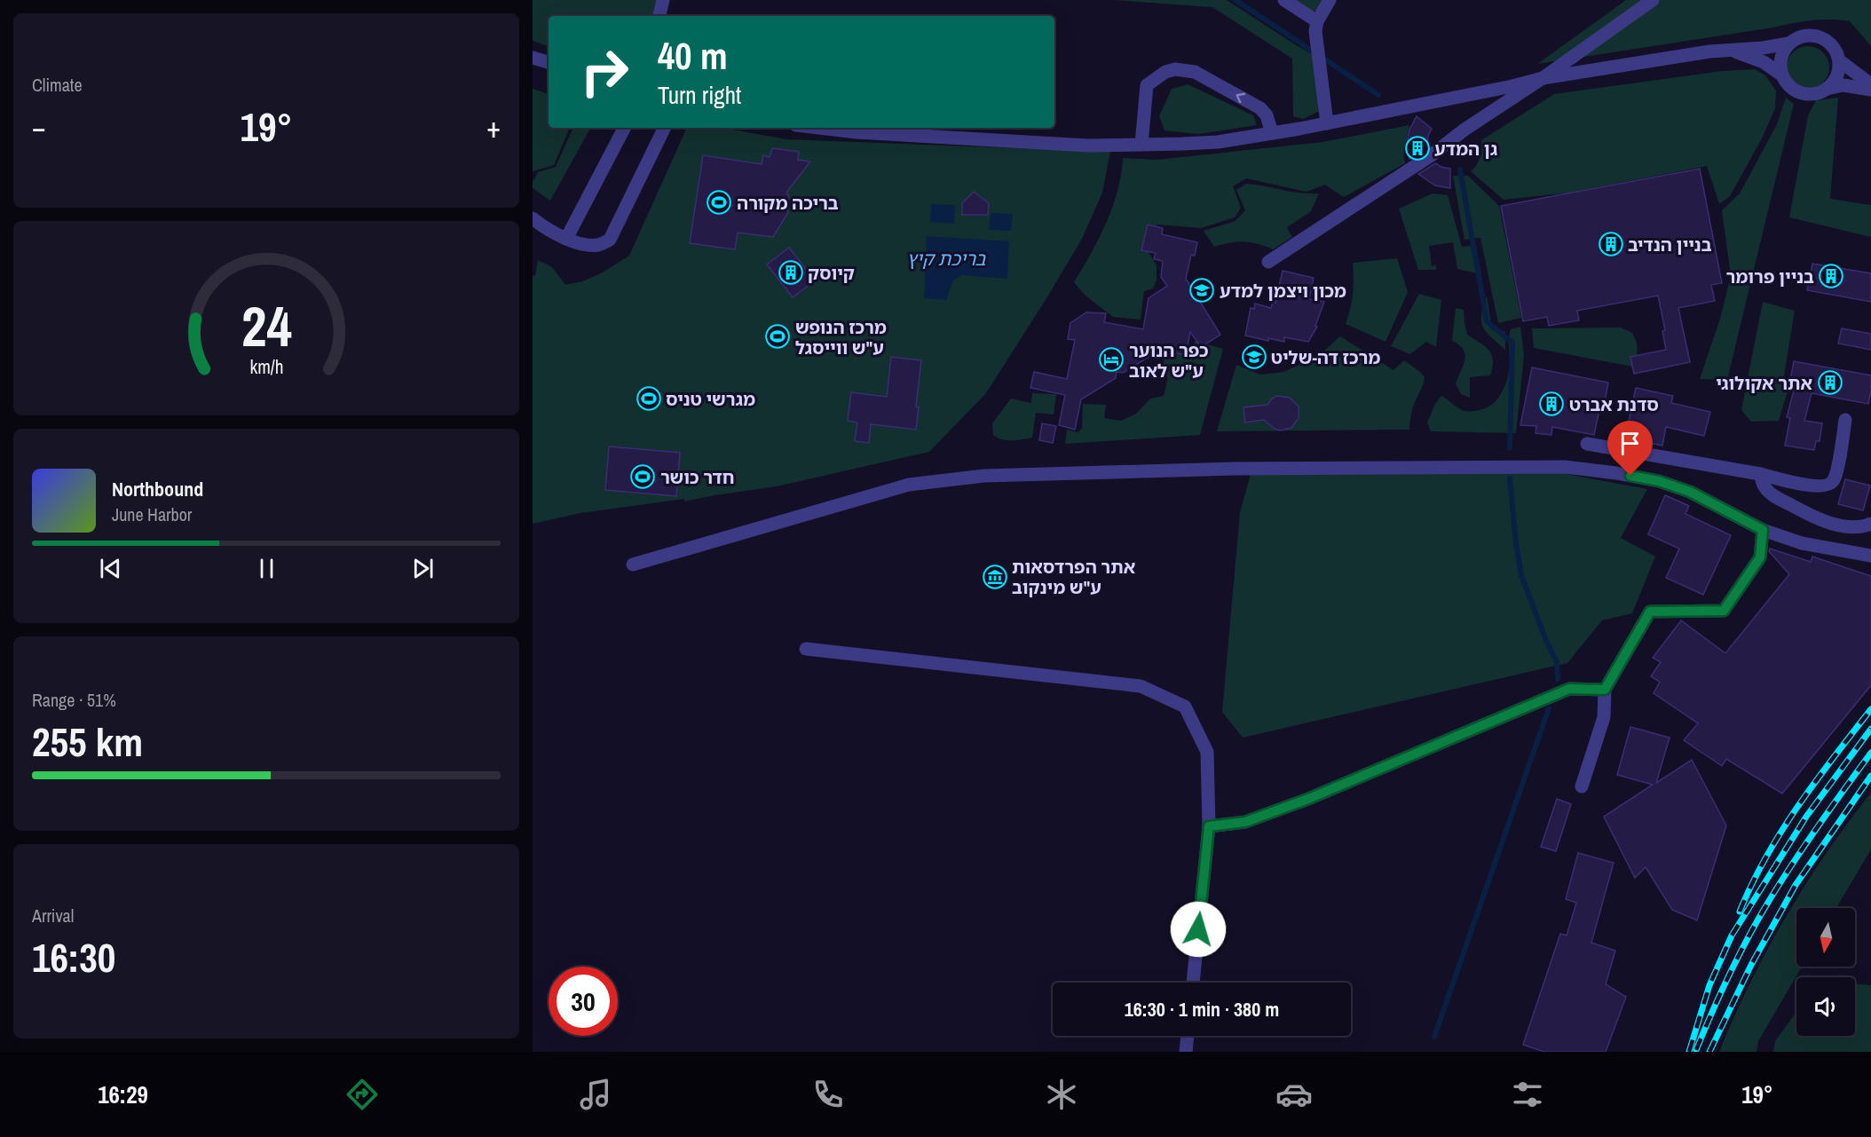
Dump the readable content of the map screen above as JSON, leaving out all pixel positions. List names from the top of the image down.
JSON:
{
  "water": ["בריכת קיץ"],
  "places": {
    "building": [
      "גן המדע",
      "בניין הנדיב",
      "קיוסק",
      "בניין פרומר",
      "אתר אקולוגי",
      "סדנת אברט"
    ],
    "sports": [
      "בריכה מקורה",
      "מרכז הנופש ע\"ש ווייסגל",
      "מגרשי טניס",
      "חדר כושר"
    ],
    "school or university": ["מכון ויצמן למדע", "מרכז דה-שליט"],
    "hotel": ["כפר הנוער ע\"ש לאוב"],
    "museum": ["אתר הפרדסאות ע\"ש מינקוב"]
  },
  "north": "bottom",
  "page": {
    "tile": [
      "Climate",
      ["Range · 51%", "255 km"],
      ["Arrival", "16:30"]
    ],
    "turn": ["40 m", "Turn right"],
    "heat": ["−", "19°", "+"],
    "song": ["Northbound", "June Harbor"],
    "limit": "30",
    "trip": "16:30 · 1 min · 380 m",
    "tabs": ["16:29", "19°"],
    "gauge": ["24", "km/h"]
  }
}
